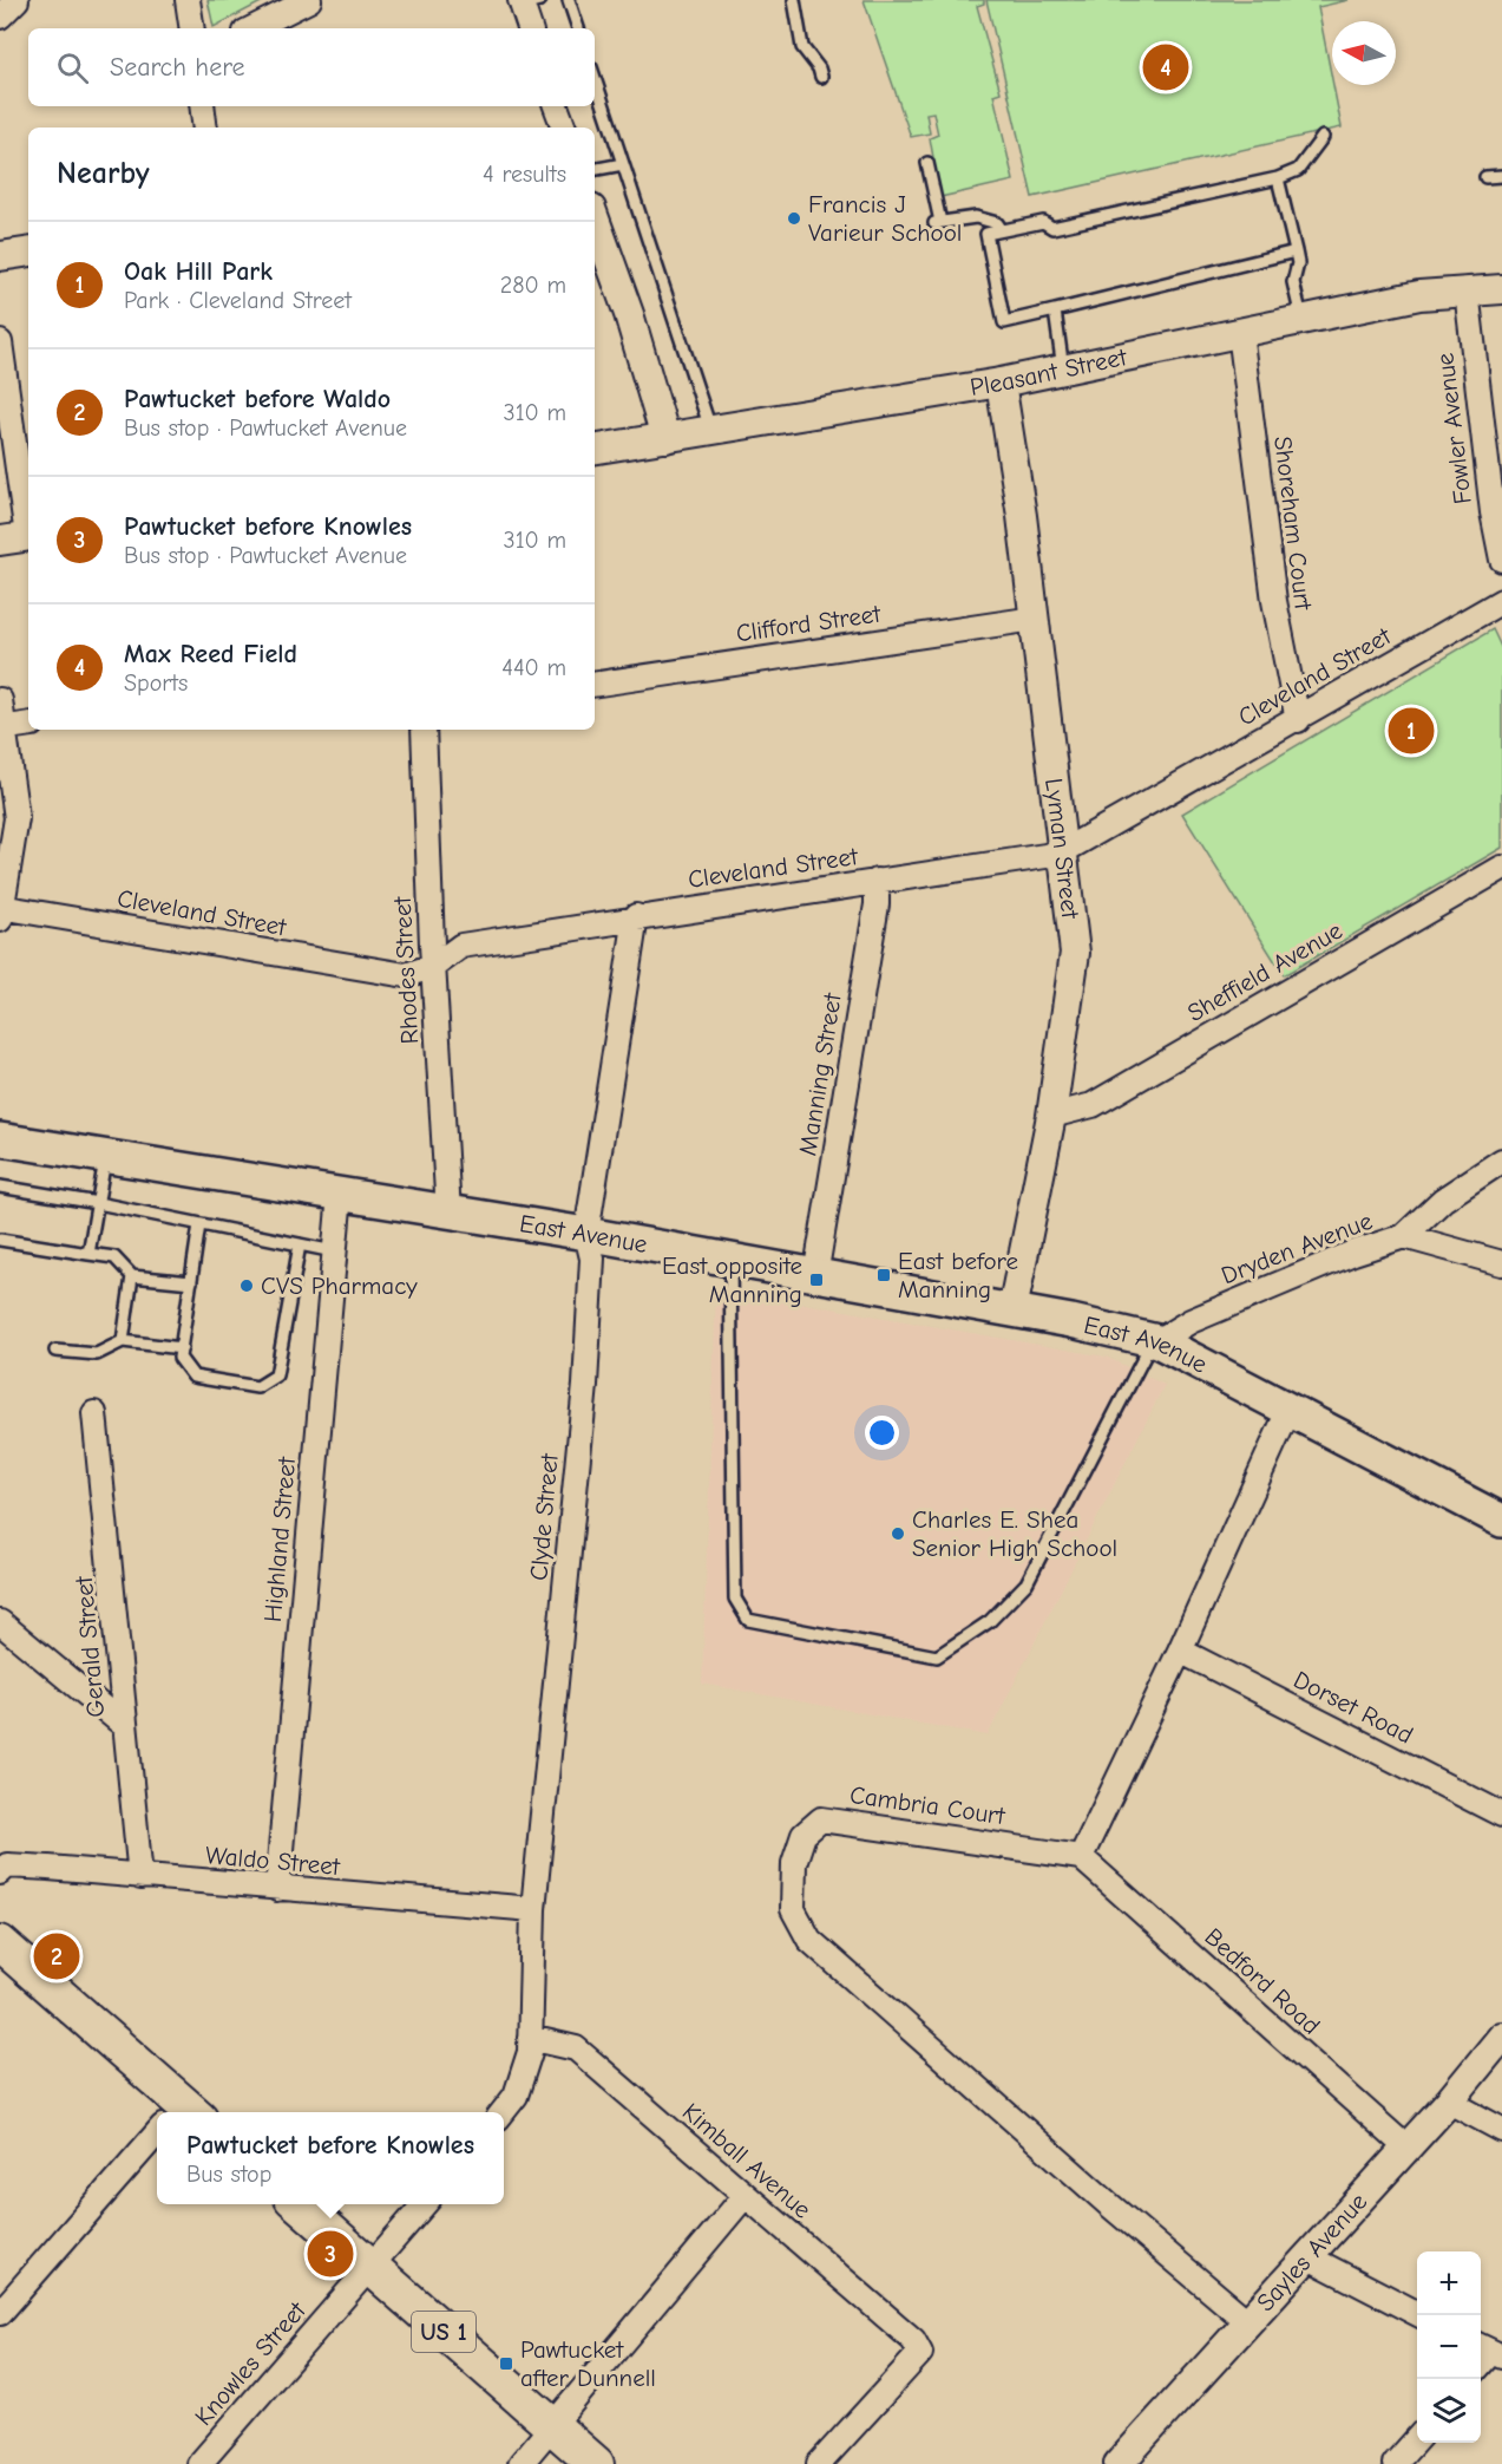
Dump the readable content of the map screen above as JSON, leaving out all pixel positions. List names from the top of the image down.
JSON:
{
  "streets": {
    "main road": ["East Avenue", "US 1"],
    "street": [
      "Pleasant Street",
      "Fowler Avenue",
      "Shoreham Court",
      "Clifford Street",
      "Cleveland Street",
      "Lyman Street",
      "Rhodes Street",
      "Sheffield Avenue",
      "Manning Street",
      "Dryden Avenue",
      "Clyde Street",
      "Highland Street",
      "Gerald Street",
      "Dorset Road",
      "Cambria Court",
      "Waldo Street",
      "Bedford Road",
      "Kimball Avenue",
      "Sayles Avenue",
      "Knowles Street"
    ]
  },
  "crossings": [
    ["Pleasant Street", "Fowler Avenue"],
    ["Pleasant Street", "Shoreham Court"],
    ["Pleasant Street", "Lyman Street"],
    ["Shoreham Court", "Cleveland Street"],
    ["Clifford Street", "Lyman Street"],
    ["Cleveland Street", "Lyman Street"],
    ["Cleveland Street", "Rhodes Street"],
    ["Cleveland Street", "Manning Street"],
    ["Cleveland Street", "Clyde Street"],
    ["Lyman Street", "Sheffield Avenue"],
    ["Lyman Street", "East Avenue"],
    ["Rhodes Street", "East Avenue"],
    ["Manning Street", "East Avenue"],
    ["East Avenue", "Dryden Avenue"],
    ["East Avenue", "Clyde Street"],
    ["East Avenue", "Highland Street"],
    ["Clyde Street", "Waldo Street"],
    ["Clyde Street", "Kimball Avenue"],
    ["Highland Street", "Waldo Street"],
    ["Gerald Street", "Waldo Street"],
    ["Cambria Court", "Bedford Road"],
    ["Cambria Court", "Sayles Avenue"],
    ["Bedford Road", "Sayles Avenue"],
    ["US 1", "Knowles Street"]
  ],
  "places": {
    "other": ["Francis J Varieur School", "CVS Pharmacy", "Charles E. Shea Senior High School"],
    "transit": ["East before Manning", "East opposite Manning", "Pawtucket after Dunnell"]
  },
  "north": "left",
  "page": {
    "search": "Search here",
    "pins": [
      "4",
      "1",
      "2",
      "3"
    ],
    "heading": ["Nearby", "4 results"],
    "list": [
      {
        "mark": "1",
        "name": "Oak Hill Park",
        "note": "Park · Cleveland Street",
        "value": "280 m"
      },
      {
        "mark": "2",
        "name": "Pawtucket before Waldo",
        "note": "Bus stop · Pawtucket Avenue",
        "value": "310 m"
      },
      {
        "mark": "3",
        "name": "Pawtucket before Knowles",
        "note": "Bus stop · Pawtucket Avenue",
        "value": "310 m"
      },
      {
        "mark": "4",
        "name": "Max Reed Field",
        "note": "Sports",
        "value": "440 m"
      }
    ],
    "popup": ["Pawtucket before Knowles", "Bus stop"],
    "map_buttons": ["+", "−"]
  }
}
